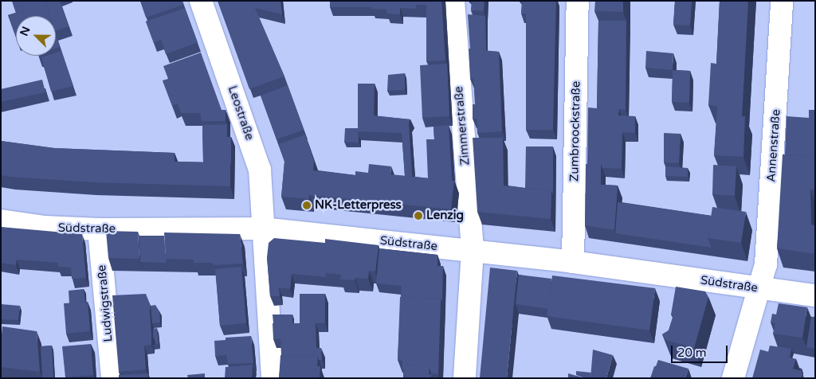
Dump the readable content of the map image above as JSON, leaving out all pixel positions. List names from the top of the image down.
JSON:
{
  "streets": {
    "street": [
      "Leostraße",
      "Zimmerstraße",
      "Zumbroockstraße",
      "Annenstraße",
      "Südstraße",
      "Ludwigstraße"
    ]
  },
  "crossings": [
    ["Leostraße", "Südstraße"],
    ["Zimmerstraße", "Südstraße"],
    ["Zumbroockstraße", "Südstraße"],
    ["Annenstraße", "Südstraße"],
    ["Südstraße", "Ludwigstraße"]
  ],
  "places": ["NK-Letterpress", "Lenzig"],
  "scale_bar": "20 m",
  "north": "top left"
}
